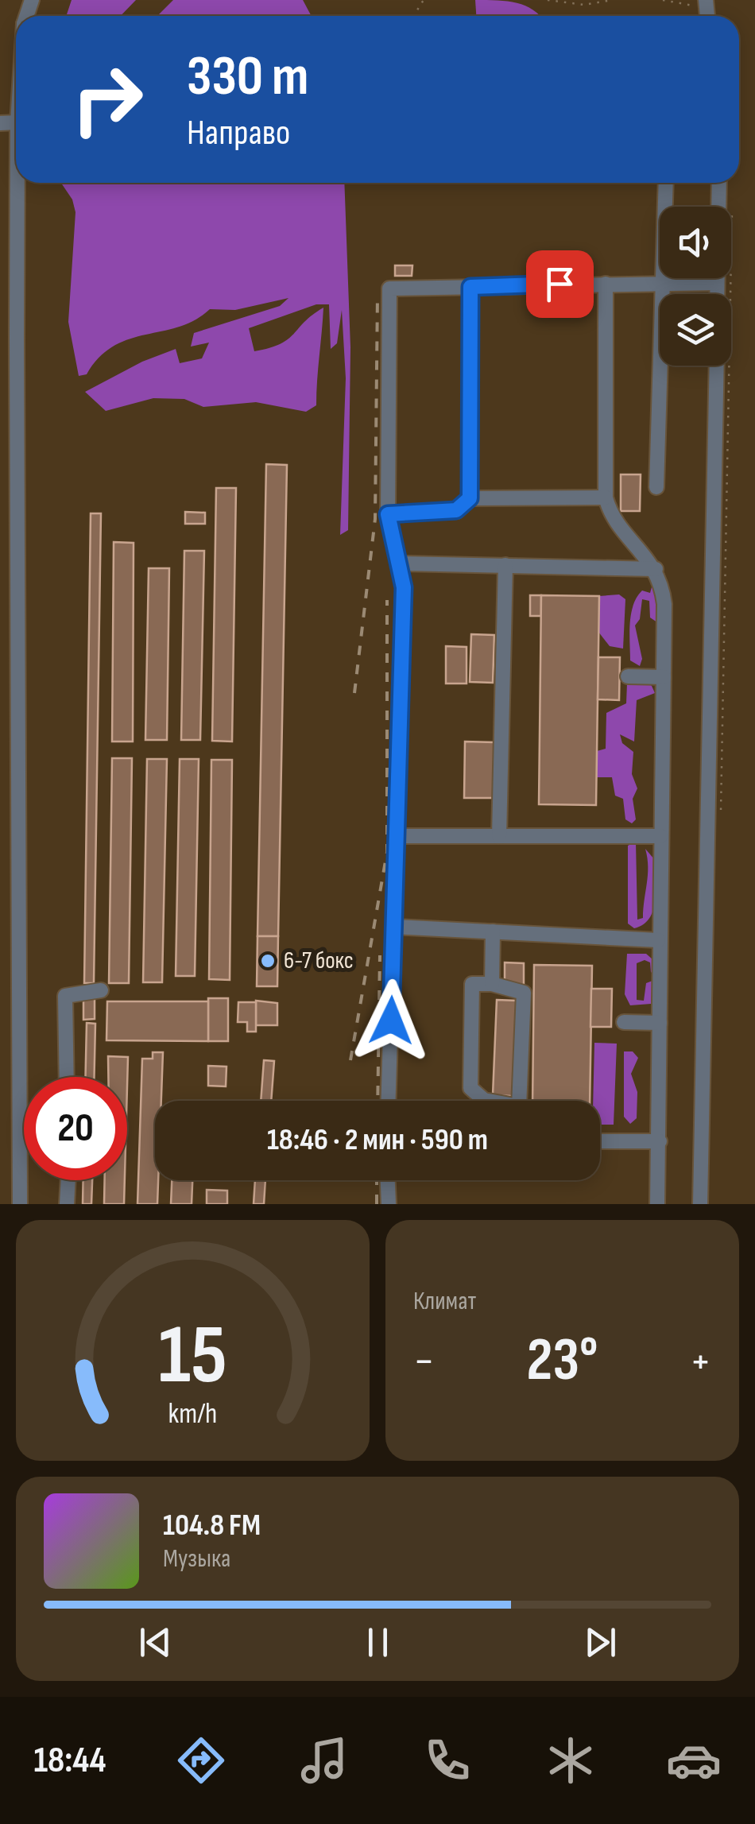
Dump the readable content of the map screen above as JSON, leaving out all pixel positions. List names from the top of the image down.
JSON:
{
  "places": ["6-7 бокс"],
  "page": {
    "turn": ["330 m", "Направо"],
    "limit": "20",
    "trip": "18:46 · 2 мин · 590 m",
    "tile": "Климат",
    "heat": ["−", "23°", "+"],
    "song": ["104.8 FM", "Музыка"],
    "tabs": "18:44",
    "gauge": ["15", "km/h"]
  }
}
